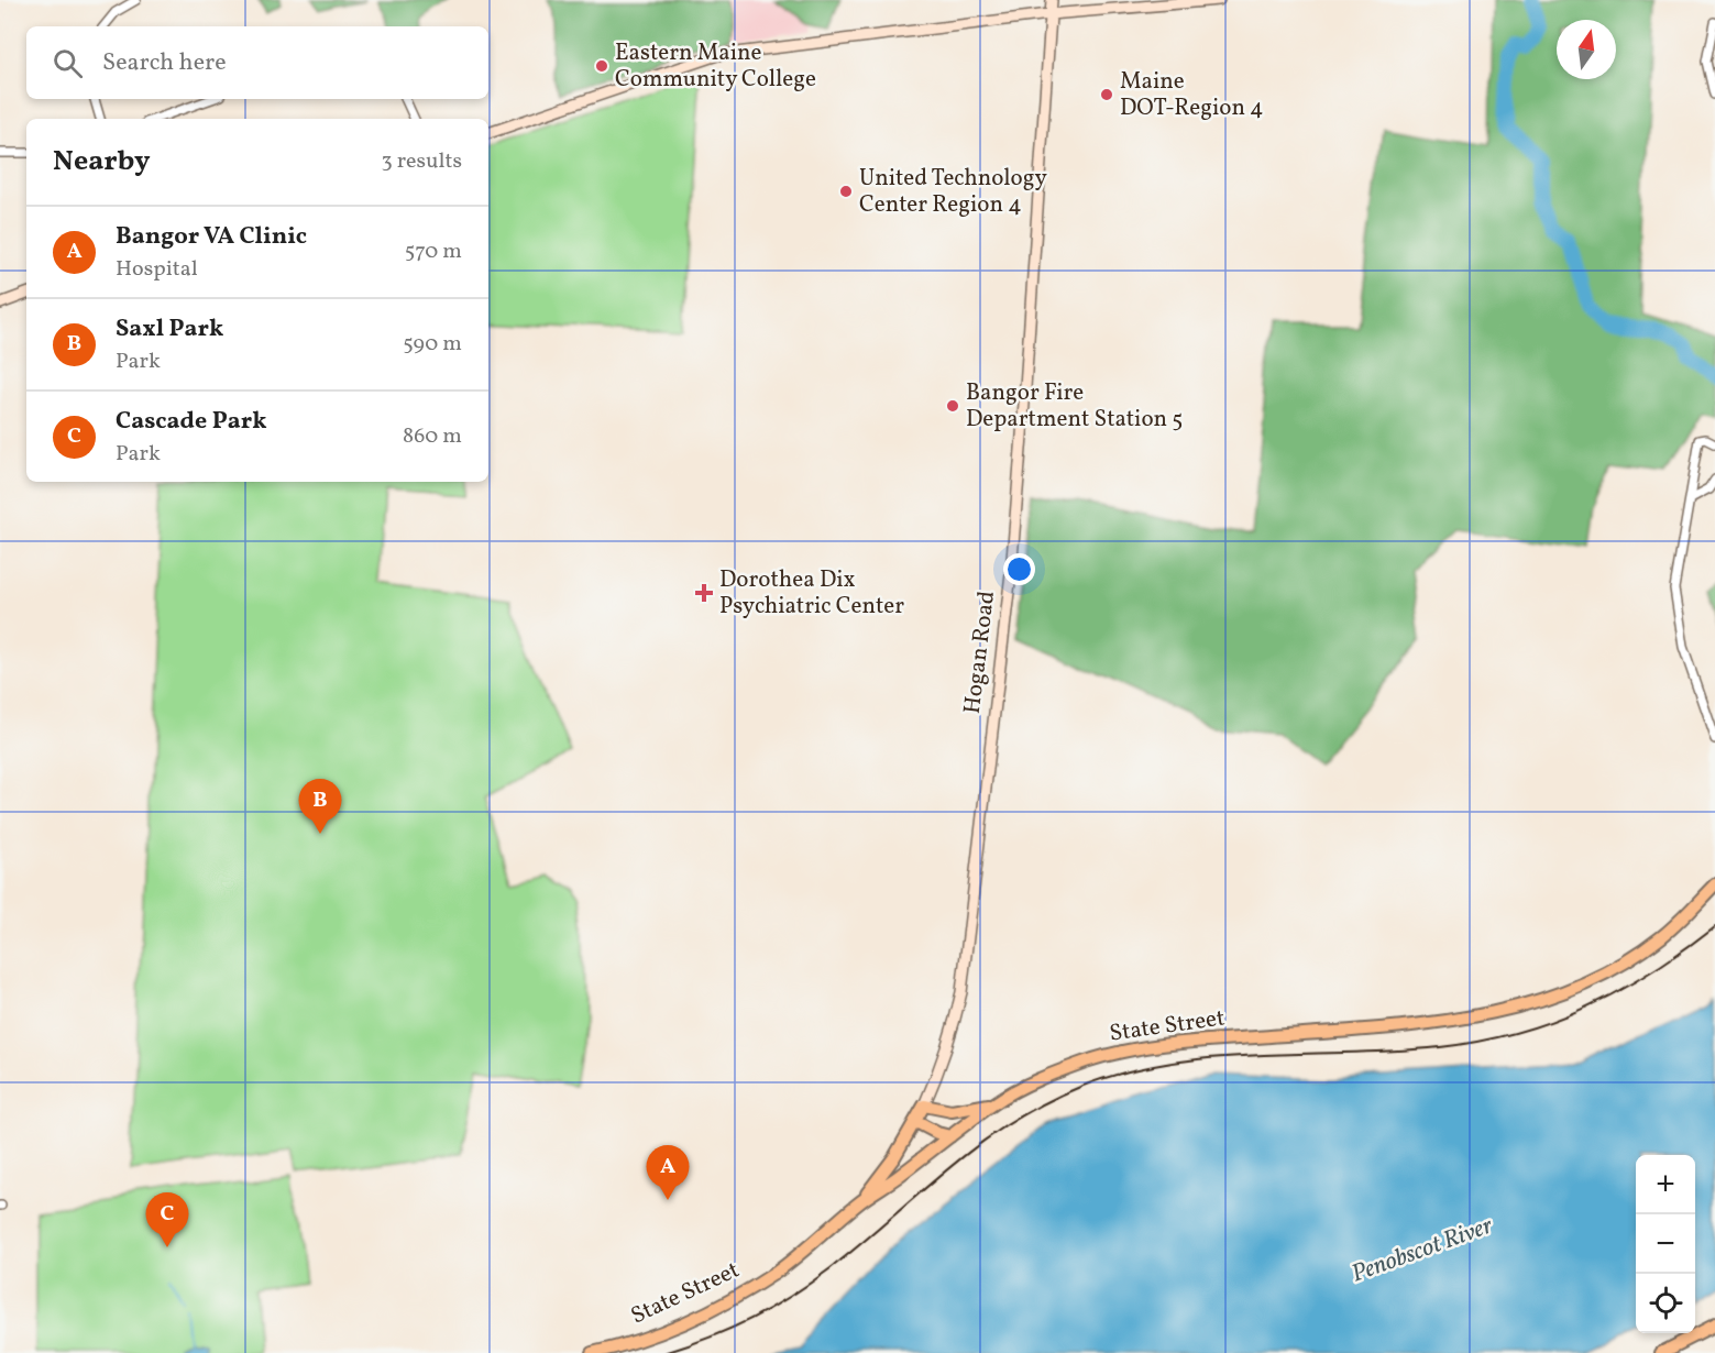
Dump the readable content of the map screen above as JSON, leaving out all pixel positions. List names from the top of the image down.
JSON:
{
  "streets": {
    "main road": ["Hogan Road", "State Street"]
  },
  "crossings": [
    ["Hogan Road", "State Street"]
  ],
  "water": ["Penobscot River"],
  "places": {
    "other": [
      "Eastern Maine Community College",
      "Maine DOT-Region 4",
      "United Technology Center Region 4",
      "Bangor Fire Department Station 5"
    ],
    "health": ["Dorothea Dix Psychiatric Center"]
  },
  "north": "top",
  "page": {
    "search": "Search here",
    "heading": ["Nearby", "3 results"],
    "list": [
      {
        "mark": "A",
        "name": "Bangor VA Clinic",
        "note": "Hospital",
        "value": "570 m"
      },
      {
        "mark": "B",
        "name": "Saxl Park",
        "note": "Park",
        "value": "590 m"
      },
      {
        "mark": "C",
        "name": "Cascade Park",
        "note": "Park",
        "value": "860 m"
      }
    ],
    "pins": ["B", "A", "C"],
    "map_buttons": ["+", "−"]
  }
}
